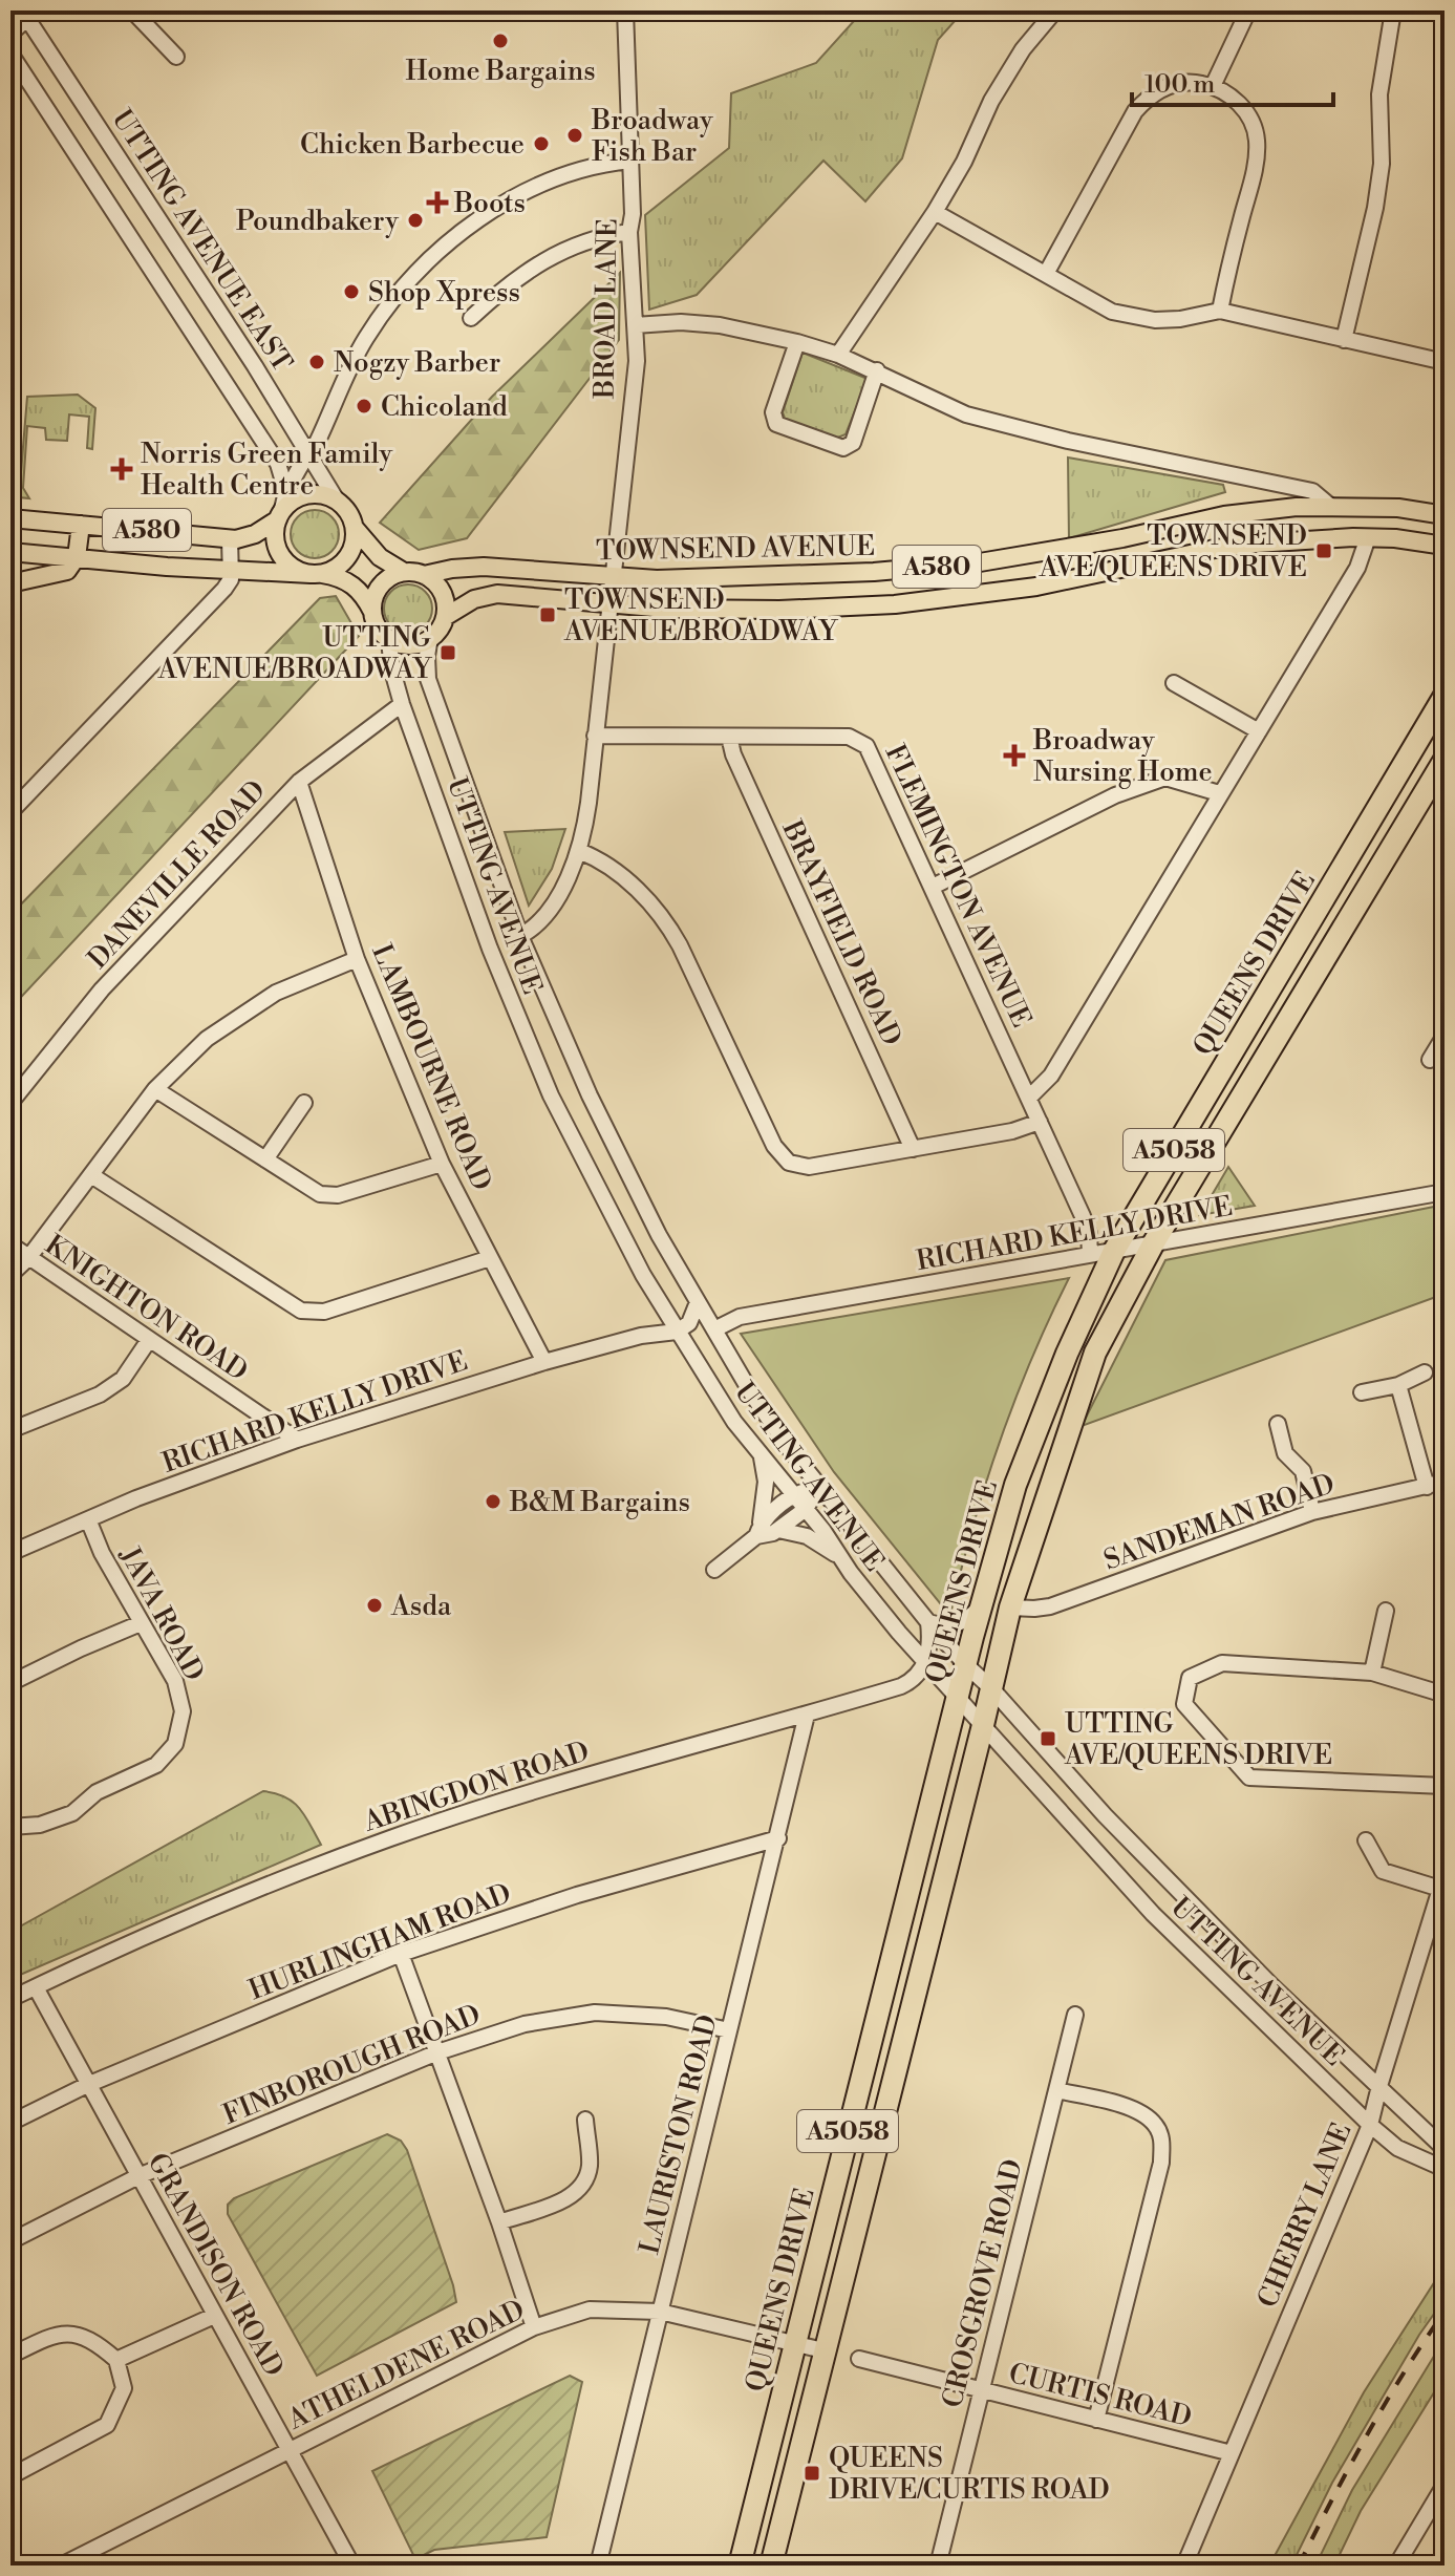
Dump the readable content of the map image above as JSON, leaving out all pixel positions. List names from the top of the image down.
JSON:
{
  "streets": {
    "highway": ["QUEENS DRIVE", "A5058"],
    "main road": ["A580", "TOWNSEND AVENUE"],
    "street": [
      "UTTING AVENUE EAST",
      "BROAD LANE",
      "DANEVILLE ROAD",
      "UTTING AVENUE",
      "FLEMINGTON AVENUE",
      "BRAYFIELD ROAD",
      "LAMBOURNE ROAD",
      "RICHARD KELLY DRIVE",
      "KNIGHTON ROAD",
      "SANDEMAN ROAD",
      "JAVA ROAD",
      "ABINGDON ROAD",
      "HURLINGHAM ROAD",
      "FINBOROUGH ROAD",
      "LAURISTON ROAD",
      "CHERRY LANE",
      "GRANDISON ROAD",
      "CROSGROVE ROAD",
      "ATHELDENE ROAD",
      "CURTIS ROAD"
    ]
  },
  "crossings": [
    ["UTTING AVENUE EAST", "A580"],
    ["BROAD LANE", "TOWNSEND AVENUE"],
    ["BROAD LANE", "UTTING AVENUE"],
    ["BROAD LANE", "FLEMINGTON AVENUE"],
    ["A580", "TOWNSEND AVENUE"],
    ["A580", "UTTING AVENUE"],
    ["TOWNSEND AVENUE", "UTTING AVENUE"],
    ["DANEVILLE ROAD", "UTTING AVENUE"],
    ["DANEVILLE ROAD", "LAMBOURNE ROAD"],
    ["UTTING AVENUE", "QUEENS DRIVE"],
    ["UTTING AVENUE", "RICHARD KELLY DRIVE"],
    ["UTTING AVENUE", "ABINGDON ROAD"],
    ["UTTING AVENUE", "CHERRY LANE"],
    ["FLEMINGTON AVENUE", "BRAYFIELD ROAD"],
    ["FLEMINGTON AVENUE", "RICHARD KELLY DRIVE"],
    ["QUEENS DRIVE", "RICHARD KELLY DRIVE"],
    ["QUEENS DRIVE", "SANDEMAN ROAD"],
    ["QUEENS DRIVE", "ATHELDENE ROAD"],
    ["LAMBOURNE ROAD", "RICHARD KELLY DRIVE"],
    ["RICHARD KELLY DRIVE", "KNIGHTON ROAD"],
    ["RICHARD KELLY DRIVE", "JAVA ROAD"],
    ["ABINGDON ROAD", "LAURISTON ROAD"],
    ["ABINGDON ROAD", "GRANDISON ROAD"],
    ["HURLINGHAM ROAD", "LAURISTON ROAD"],
    ["HURLINGHAM ROAD", "GRANDISON ROAD"],
    ["FINBOROUGH ROAD", "LAURISTON ROAD"],
    ["FINBOROUGH ROAD", "GRANDISON ROAD"],
    ["LAURISTON ROAD", "ATHELDENE ROAD"],
    ["CHERRY LANE", "CURTIS ROAD"],
    ["GRANDISON ROAD", "ATHELDENE ROAD"],
    ["CROSGROVE ROAD", "CURTIS ROAD"]
  ],
  "places": {
    "other": [
      "Home Bargains",
      "Broadway Fish Bar",
      "Chicken Barbecue",
      "Poundbakery",
      "Shop Xpress",
      "Nogzy Barber",
      "Chicoland",
      "B&M Bargains",
      "Asda"
    ],
    "health": ["Boots", "Norris Green Family Health Centre", "Broadway Nursing Home"],
    "transit": [
      "TOWNSEND AVE/QUEENS DRIVE",
      "TOWNSEND AVENUE/BROADWAY",
      "UTTING AVENUE/BROADWAY",
      "UTTING AVE/QUEENS DRIVE",
      "QUEENS DRIVE/CURTIS ROAD"
    ]
  },
  "scale_bar": "100 m"
}
